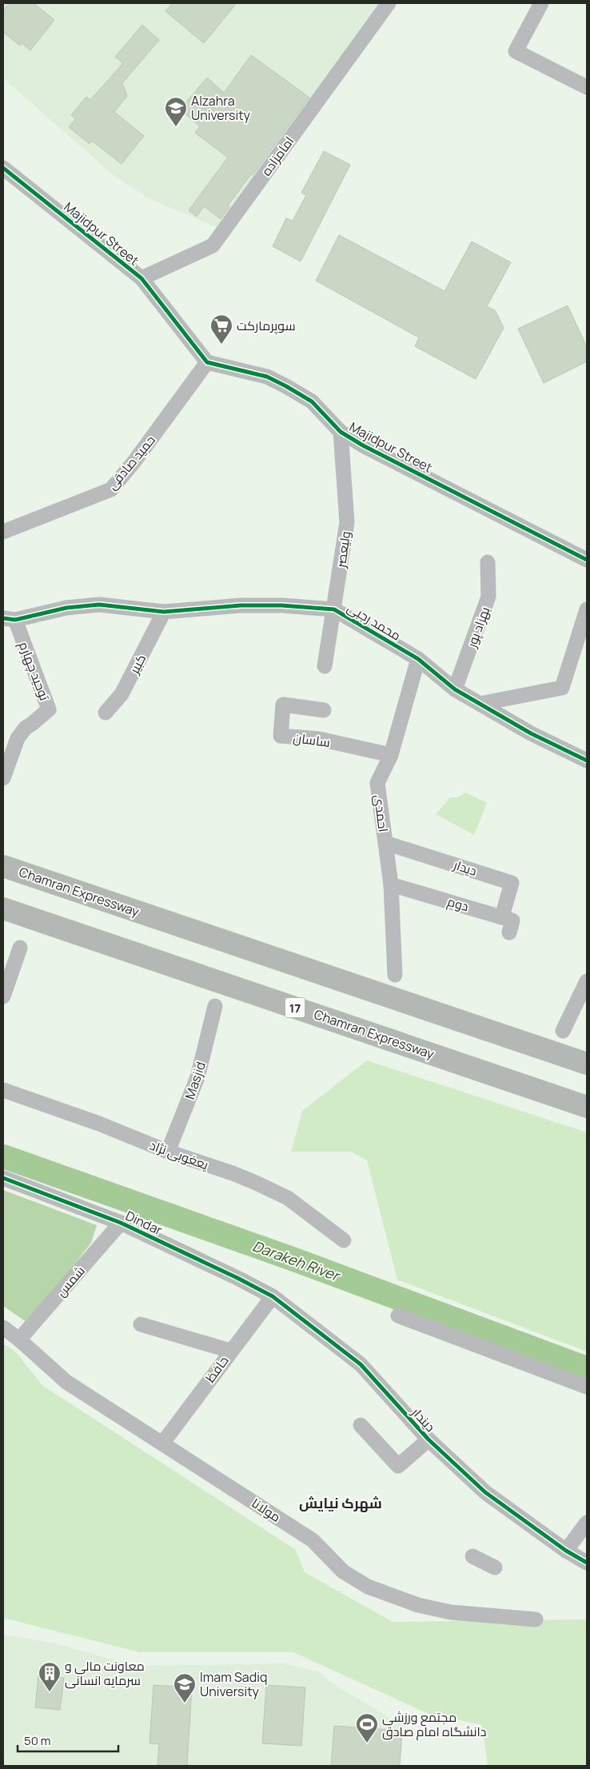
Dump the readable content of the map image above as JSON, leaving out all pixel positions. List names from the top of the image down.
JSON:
{
  "streets": {
    "highway": ["Chamran Expressway", "17"],
    "street": [
      "امامزاده",
      "Majidpur Street",
      "حمید صادقی",
      "ولیعصر",
      "محمد رجبی",
      "بهزاد پور",
      "کبیر",
      "توحید چهارم",
      "ساسان",
      "احمدی",
      "دیدار",
      "دوم",
      "Masjid",
      "یعغوبی نژاد",
      "Dindar",
      "شمس",
      "حافظ",
      "دیندار",
      "مولانا"
    ]
  },
  "crossings": [
    ["امامزاده", "Majidpur Street"],
    ["Majidpur Street", "حمید صادقی"],
    ["Majidpur Street", "ولیعصر"],
    ["ولیعصر", "محمد رجبی"],
    ["محمد رجبی", "بهزاد پور"],
    ["محمد رجبی", "کبیر"],
    ["محمد رجبی", "توحید چهارم"],
    ["محمد رجبی", "احمدی"],
    ["ساسان", "احمدی"],
    ["احمدی", "دیدار"],
    ["احمدی", "دوم"],
    ["دیدار", "دوم"],
    ["Masjid", "یعغوبی نژاد"],
    ["Dindar", "شمس"],
    ["Dindar", "حافظ"],
    ["Dindar", "دیندار"],
    ["شمس", "مولانا"],
    ["حافظ", "دیندار"],
    ["حافظ", "مولانا"]
  ],
  "districts": ["شهرک نیایش"],
  "water": ["Darakeh River"],
  "places": {
    "school or university": ["Alzahra University", "Imam Sadiq University"],
    "supermarket": ["سوپرمارکت"],
    "building": ["معاونت مالی و سرمایه انسانی"],
    "sports": ["مجتمع ورزشی دانشگاه امام صادق"]
  },
  "scale_bar": "50 m"
}
